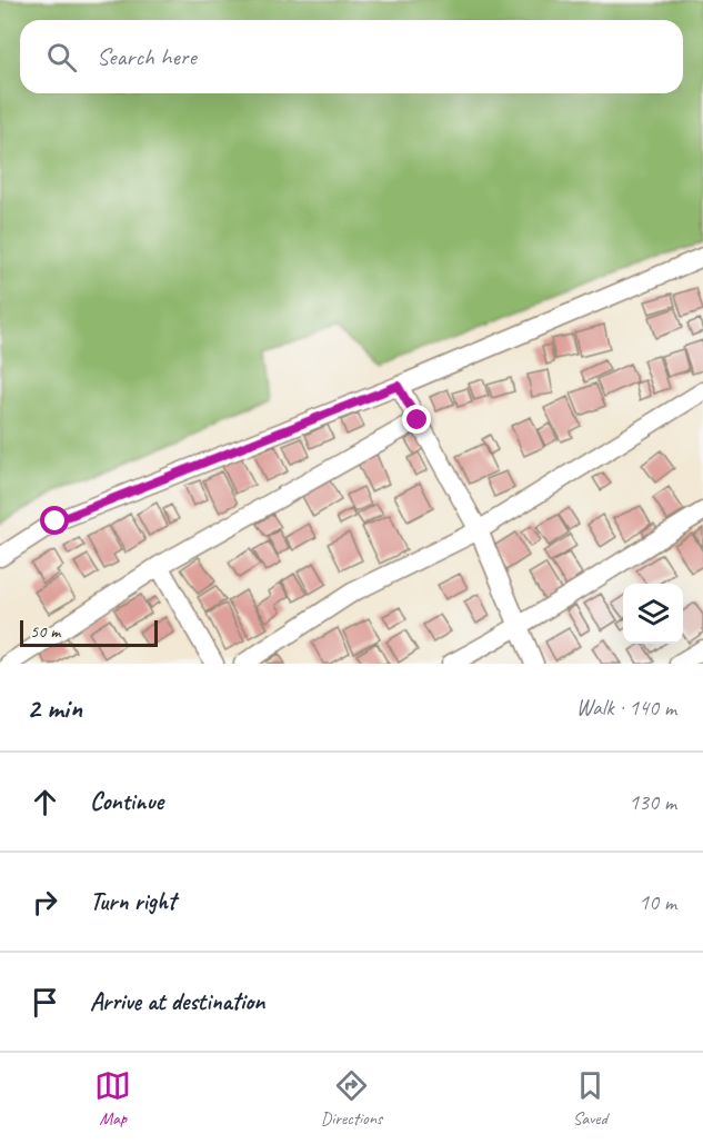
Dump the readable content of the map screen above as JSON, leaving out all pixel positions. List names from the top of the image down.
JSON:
{
  "scale_bar": "50 m",
  "page": {
    "search": "Search here",
    "scale": "50 m",
    "heading": ["2 min", "Walk · 140 m"],
    "list": [
      ["Continue", "130 m"],
      ["Turn right", "10 m"],
      "Arrive at destination"
    ],
    "nav": ["Map", "Directions", "Saved"]
  }
}
